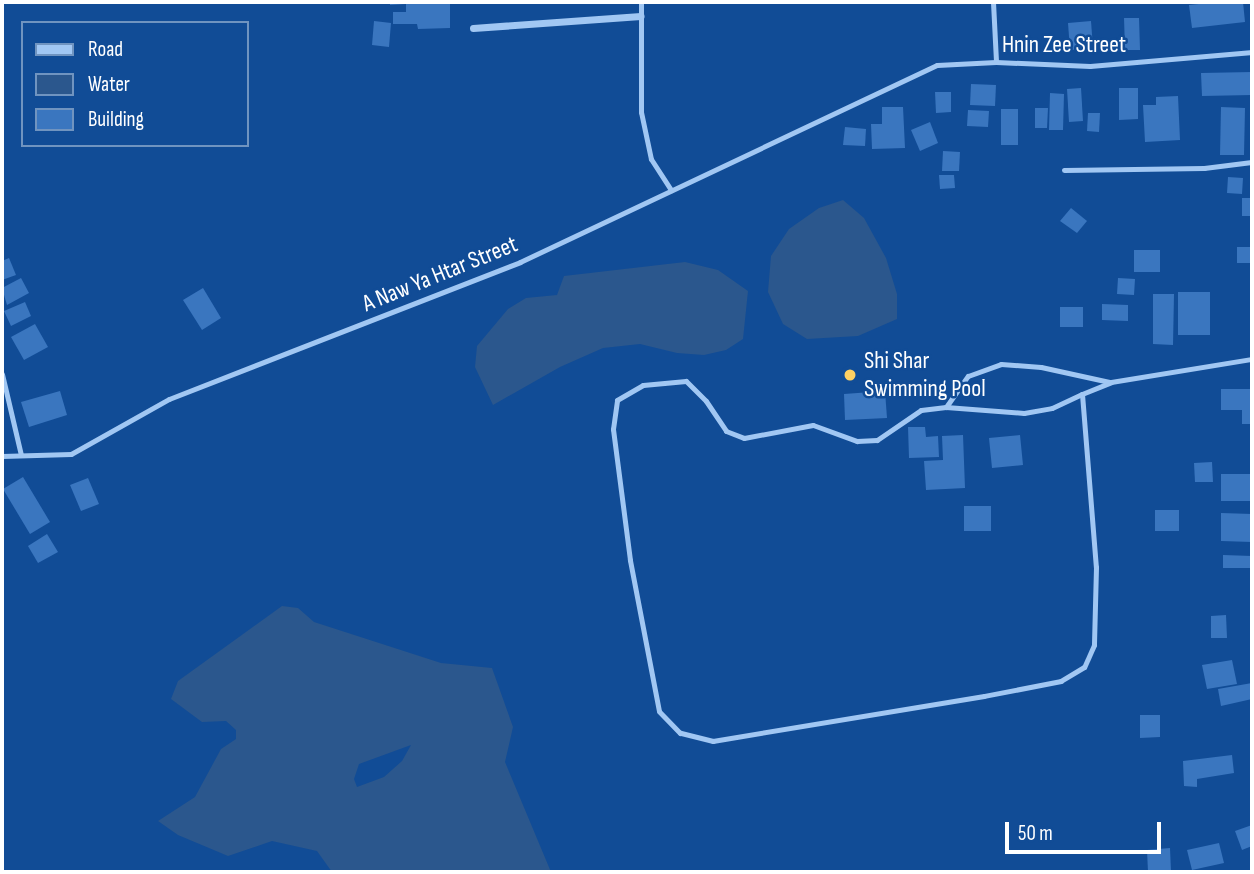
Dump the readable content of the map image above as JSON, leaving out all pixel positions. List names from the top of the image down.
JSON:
{
  "streets": {
    "lane": ["Hnin Zee Street", "A Naw Ya Htar Street"]
  },
  "crossings": [
    ["Hnin Zee Street", "A Naw Ya Htar Street"]
  ],
  "places": ["Shi Shar Swimming Pool"],
  "legend": ["Road", "Water", "Building"],
  "scale_bar": "50 m"
}
